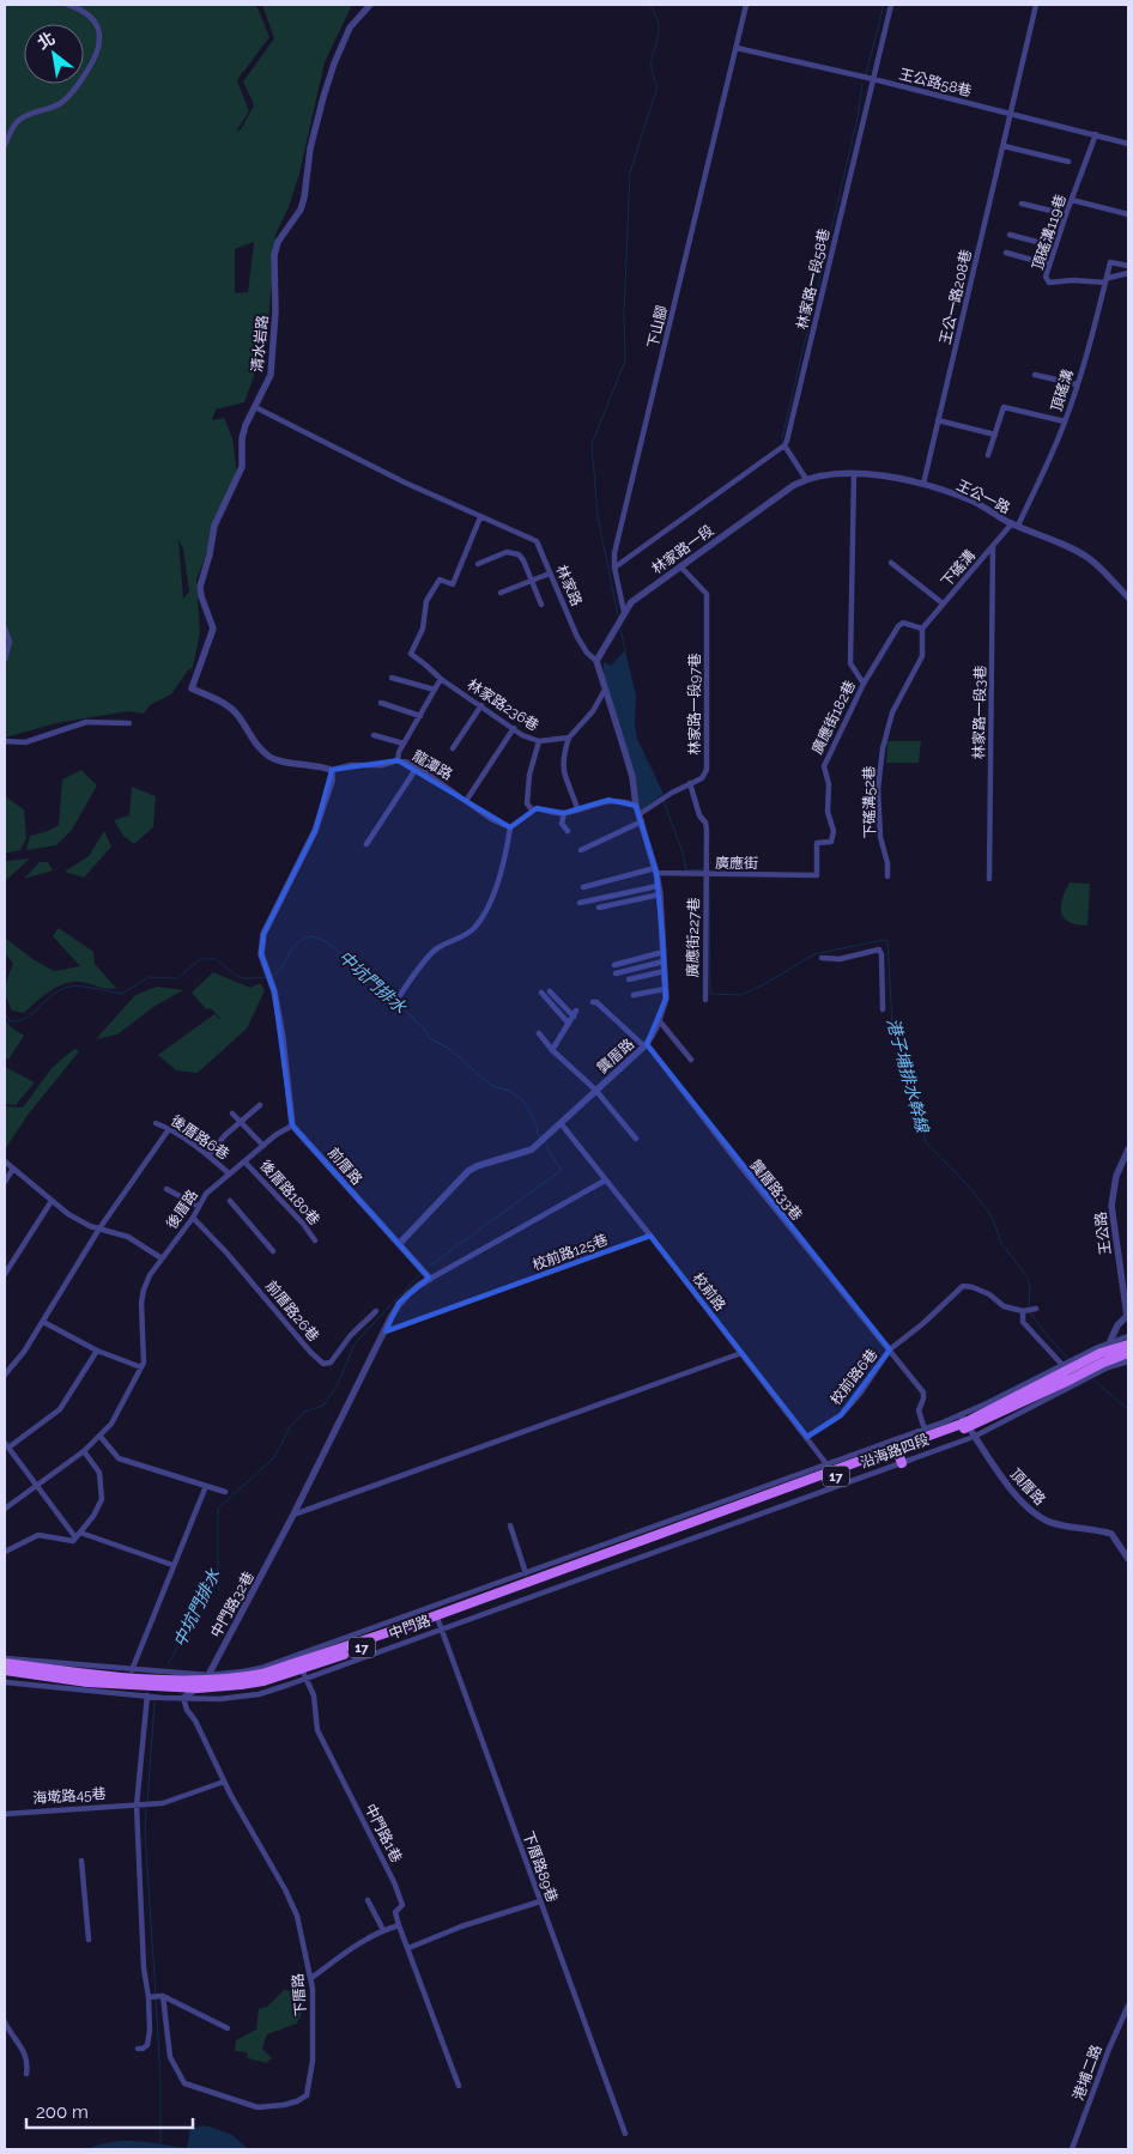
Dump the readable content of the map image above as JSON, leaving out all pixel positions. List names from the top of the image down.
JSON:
{
  "streets": {
    "main road": ["沿海路四段", "17", "中門路"],
    "street": [
      "王公路58巷",
      "頂磘溝119巷",
      "林家路一段58巷",
      "王公一路208巷",
      "下山腳",
      "清水岩路",
      "頂磘溝",
      "王公一路",
      "林家路一段",
      "下磘溝",
      "林家路",
      "林家路一段97巷",
      "林家路236巷",
      "林家路一段3巷",
      "廣應街182巷",
      "龍潭路",
      "下磘溝52巷",
      "廣應街",
      "廣應街227巷",
      "龔厝路",
      "後厝路6巷",
      "前厝路",
      "龔厝路33巷",
      "後厝路180巷",
      "後厝路",
      "王公路",
      "校前路125巷",
      "校前路",
      "前厝路26巷",
      "校前路6巷",
      "頂厝路",
      "中門路32巷",
      "海墘路45巷",
      "中門路1巷",
      "下厝路89巷",
      "下厝路",
      "港埔二路"
    ]
  },
  "crossings": [
    ["王公路58巷", "頂磘溝119巷"],
    ["王公路58巷", "林家路一段58巷"],
    ["王公路58巷", "王公一路208巷"],
    ["王公路58巷", "下山腳"],
    ["頂磘溝119巷", "頂磘溝"],
    ["王公一路208巷", "王公一路"],
    ["下山腳", "林家路一段"],
    ["清水岩路", "林家路"],
    ["清水岩路", "龍潭路"],
    ["頂磘溝", "王公一路"],
    ["頂磘溝", "下磘溝"],
    ["王公一路", "林家路一段"],
    ["王公一路", "下磘溝"],
    ["林家路一段", "林家路"],
    ["林家路一段", "林家路一段97巷"],
    ["下磘溝", "林家路一段3巷"],
    ["下磘溝", "廣應街182巷"],
    ["下磘溝", "下磘溝52巷"],
    ["林家路", "林家路一段97巷"],
    ["林家路", "林家路236巷"],
    ["林家路", "廣應街"],
    ["林家路", "龔厝路"],
    ["林家路一段97巷", "廣應街227巷"],
    ["廣應街182巷", "下磘溝52巷"],
    ["廣應街182巷", "廣應街"],
    ["廣應街", "廣應街227巷"],
    ["龔厝路", "前厝路"],
    ["龔厝路", "龔厝路33巷"],
    ["龔厝路", "校前路"],
    ["後厝路6巷", "後厝路"],
    ["前厝路", "後厝路"],
    ["龔厝路33巷", "校前路6巷"],
    ["龔厝路33巷", "沿海路四段"],
    ["後厝路180巷", "後厝路"],
    ["後厝路", "前厝路26巷"],
    ["校前路125巷", "校前路"],
    ["校前路", "校前路6巷"],
    ["校前路", "沿海路四段"],
    ["沿海路四段", "17"],
    ["沿海路四段", "頂厝路"],
    ["沿海路四段", "中門路"],
    ["中門路32巷", "中門路"],
    ["中門路32巷", "下厝路"],
    ["中門路", "中門路1巷"],
    ["中門路", "下厝路89巷"],
    ["中門路", "下厝路"],
    ["海墘路45巷", "下厝路"]
  ],
  "water": ["中坑門排水", "港子埔排水幹線"],
  "scale_bar": "200 m",
  "north": "top left"
}
